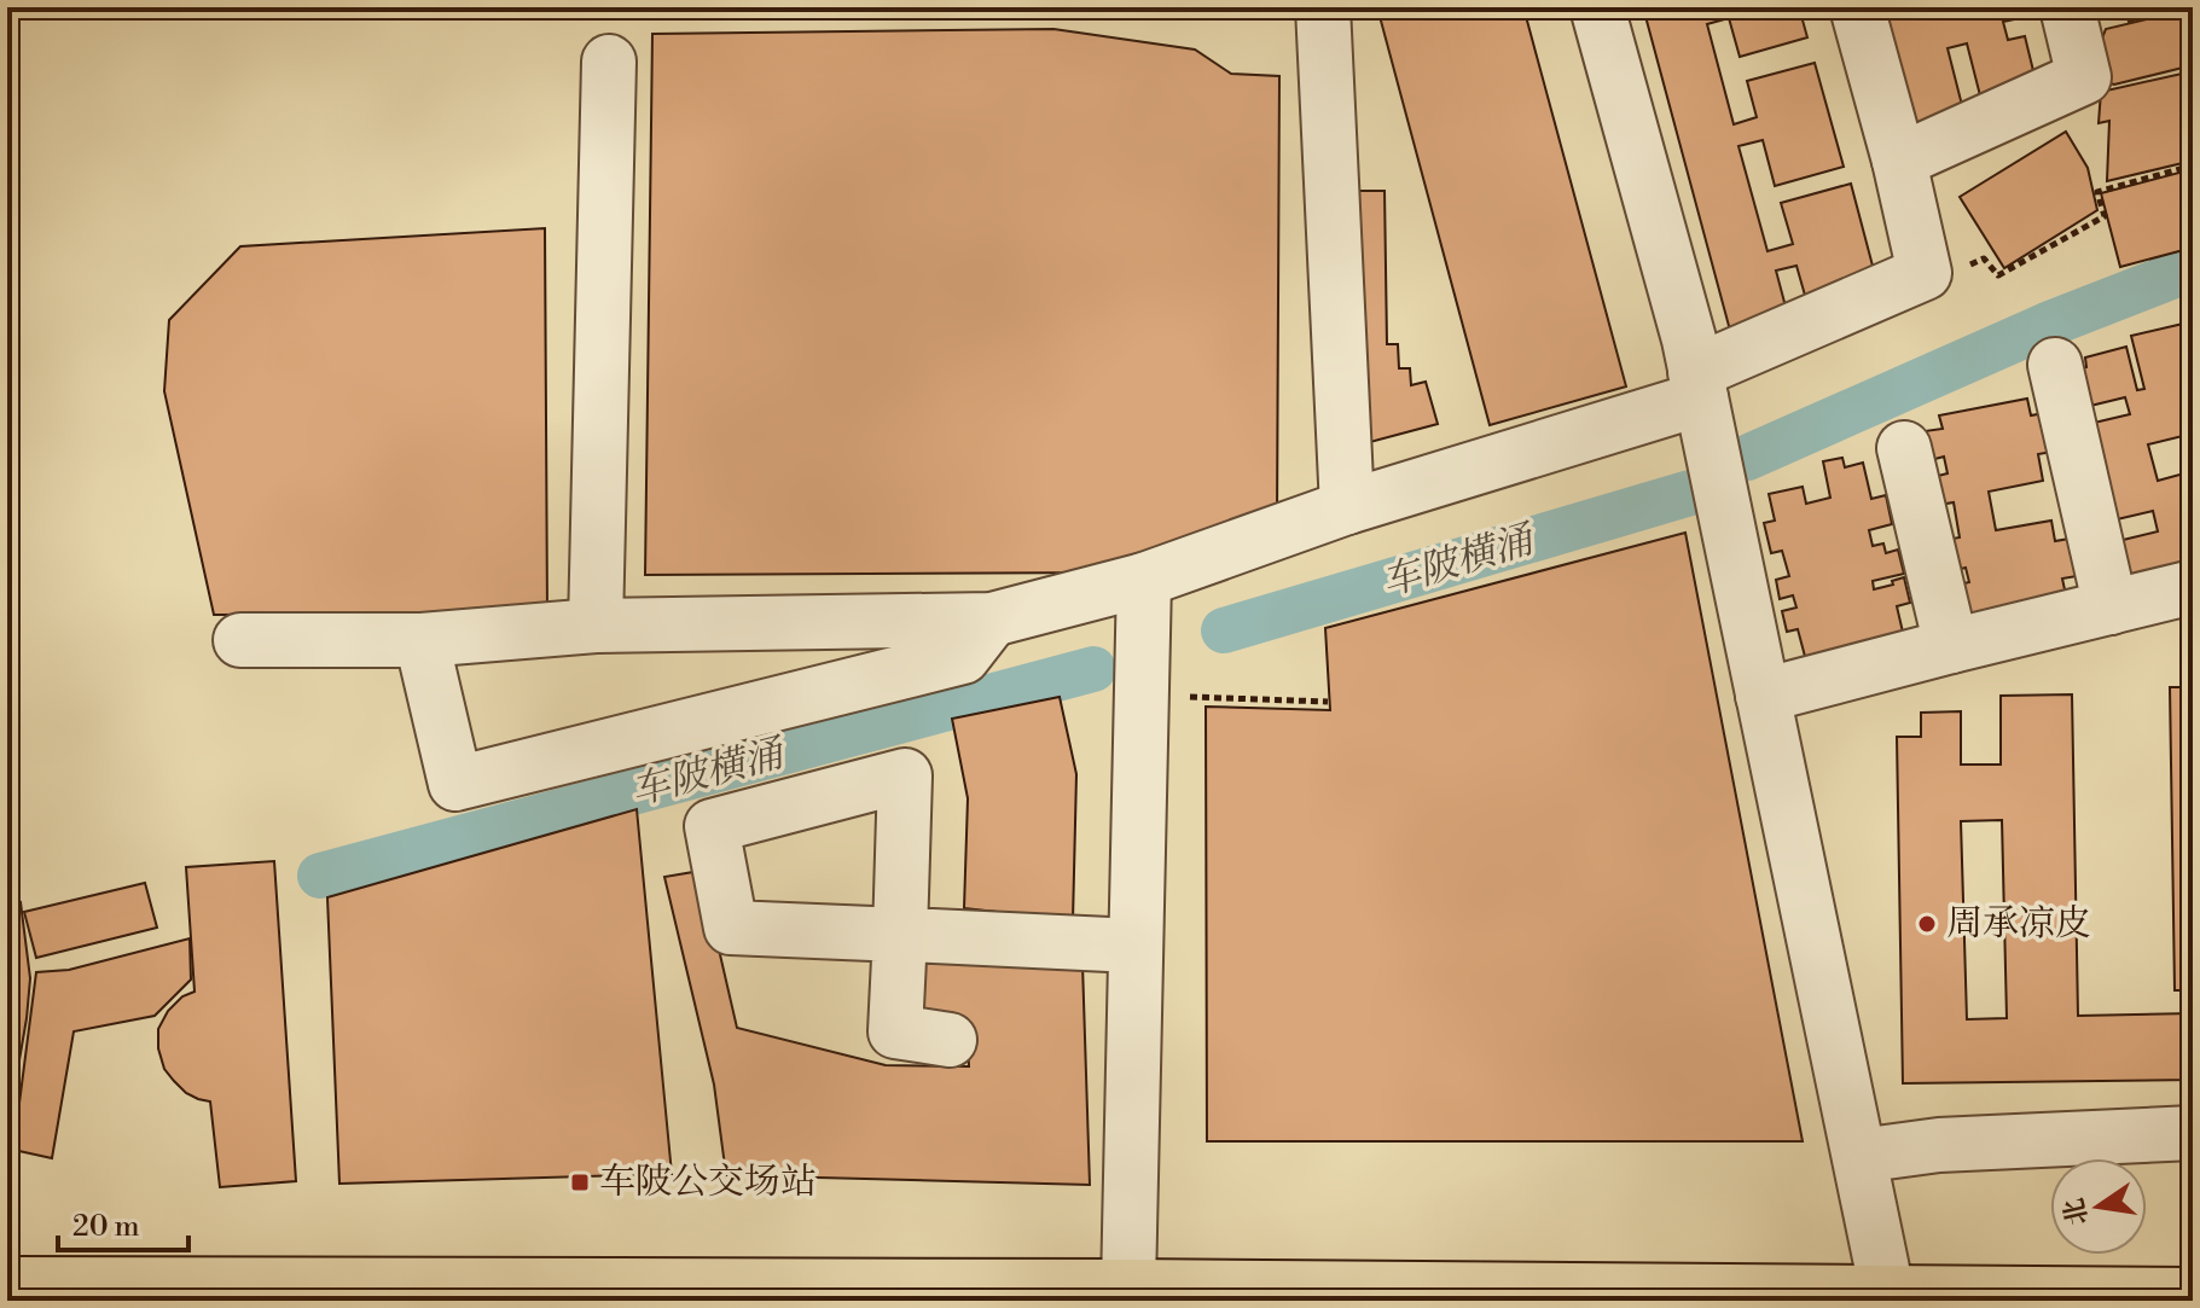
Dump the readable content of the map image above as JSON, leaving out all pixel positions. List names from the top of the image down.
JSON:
{
  "water": ["车陂横涌"],
  "places": {
    "other": ["周承凉皮"],
    "transit": ["车陂公交场站"]
  },
  "scale_bar": "20 m",
  "north": "left"
}
